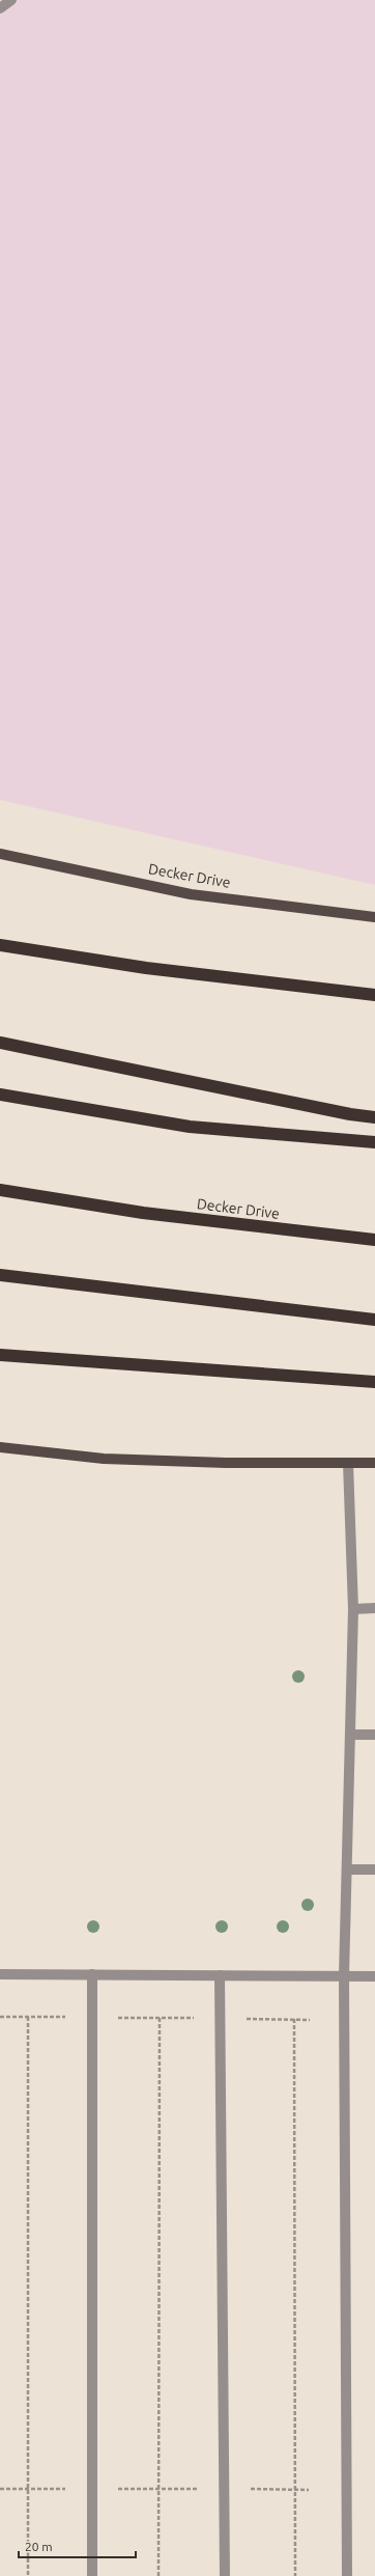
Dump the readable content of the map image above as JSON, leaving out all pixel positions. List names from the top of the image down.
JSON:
{
  "streets": {
    "highway": ["Decker Drive"]
  },
  "scale_bar": "20 m"
}
